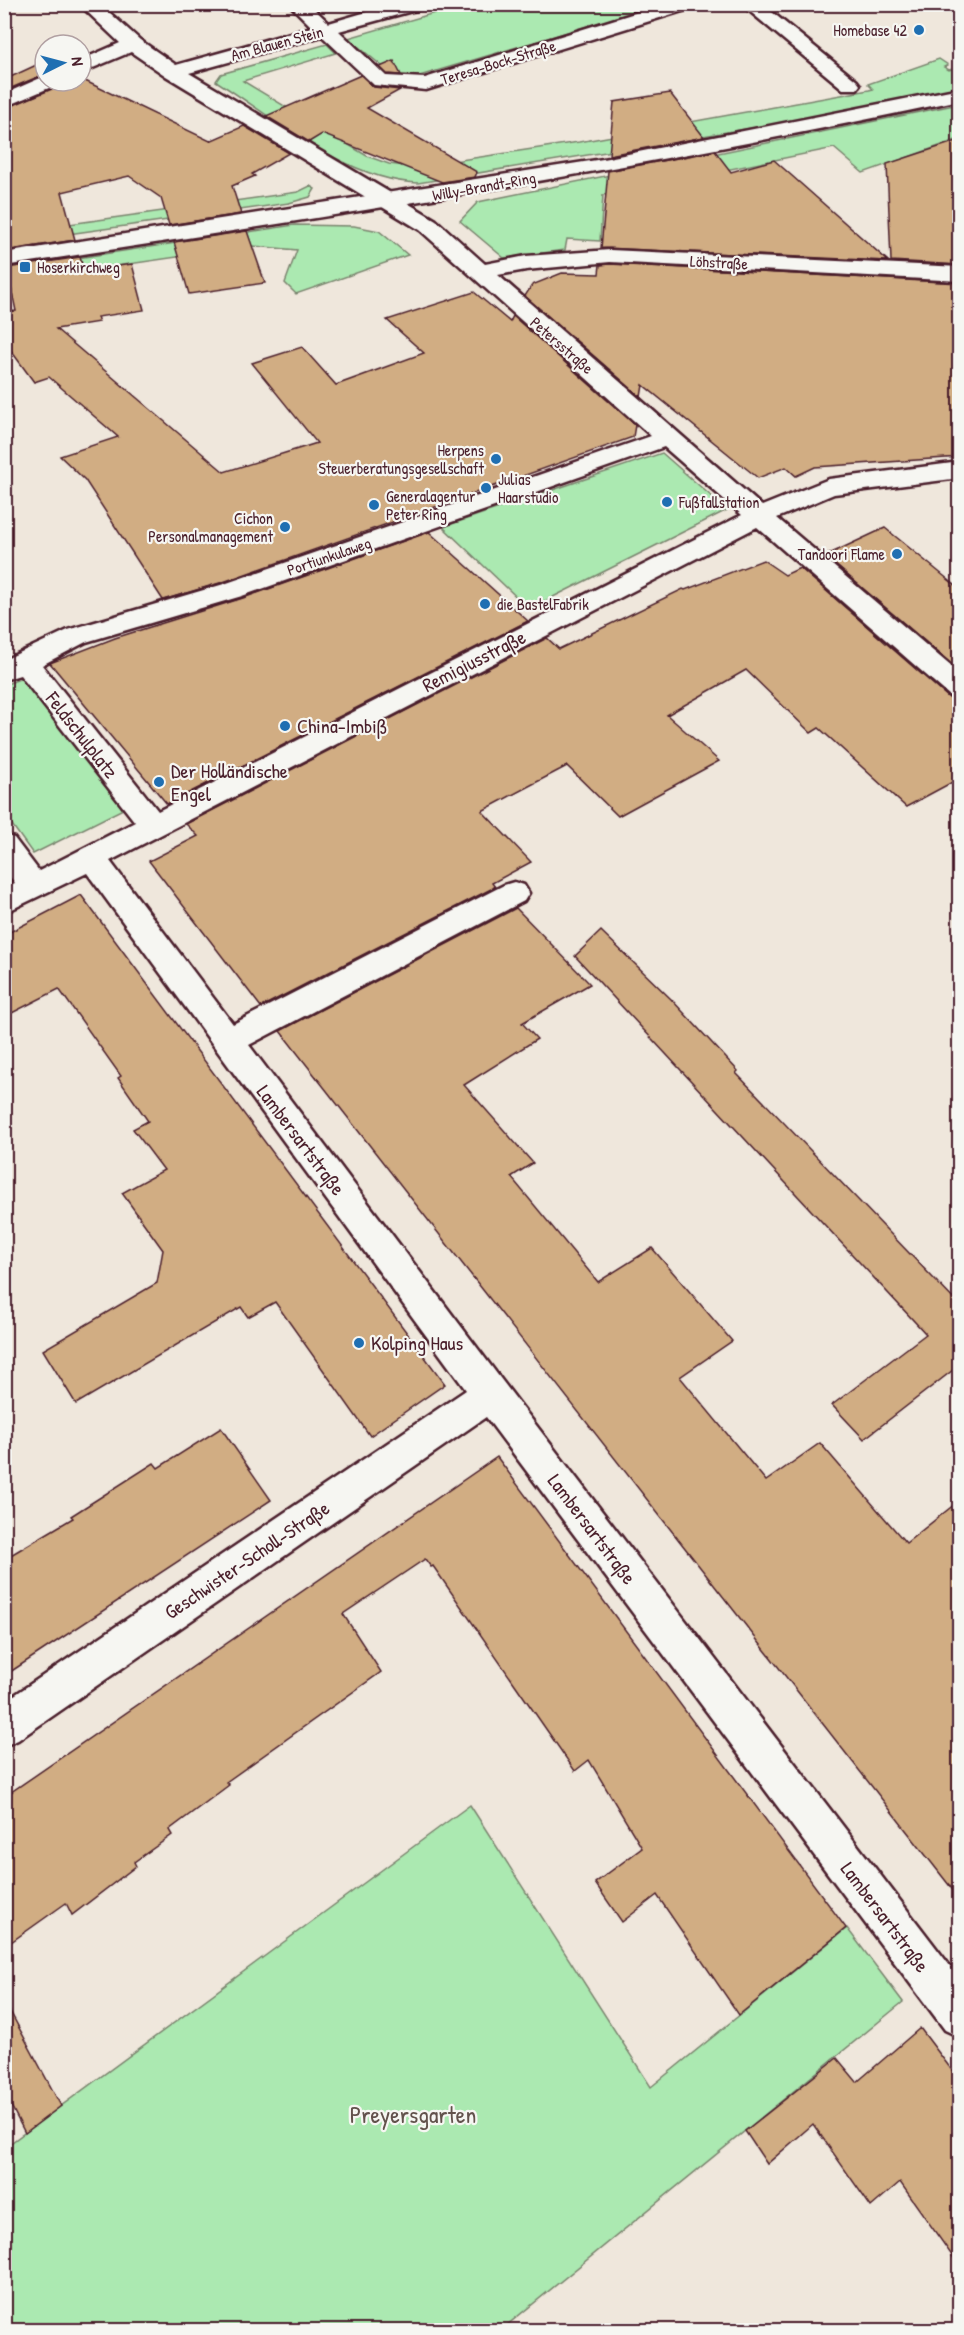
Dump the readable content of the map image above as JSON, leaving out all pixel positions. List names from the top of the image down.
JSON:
{
  "streets": {
    "street": [
      "Am Blauen Stein",
      "Teresa-Bock-Straße",
      "Willy-Brandt-Ring",
      "Löhstraße",
      "Petersstraße",
      "Portiunkulaweg",
      "Remigiusstraße",
      "Feldschulplatz",
      "Lambersartstraße",
      "Geschwister-Scholl-Straße"
    ]
  },
  "crossings": [
    ["Am Blauen Stein", "Teresa-Bock-Straße"],
    ["Am Blauen Stein", "Petersstraße"],
    ["Willy-Brandt-Ring", "Petersstraße"],
    ["Löhstraße", "Petersstraße"],
    ["Petersstraße", "Portiunkulaweg"],
    ["Petersstraße", "Remigiusstraße"],
    ["Portiunkulaweg", "Feldschulplatz"],
    ["Remigiusstraße", "Feldschulplatz"],
    ["Remigiusstraße", "Lambersartstraße"],
    ["Lambersartstraße", "Geschwister-Scholl-Straße"]
  ],
  "parks": ["Preyersgarten"],
  "places": {
    "other": [
      "Homebase 42",
      "Herpens Steuerberatungsgesellschaft",
      "Julias Haarstudio",
      "Fußfallstation",
      "Generalagentur Peter Ring",
      "Cichon Personalmanagement",
      "Tandoori Flame",
      "die BastelFabrik",
      "China-Imbiß",
      "Der Holländische Engel",
      "Kolping Haus"
    ],
    "transit": ["Hoserkirchweg"]
  },
  "north": "right"
}
